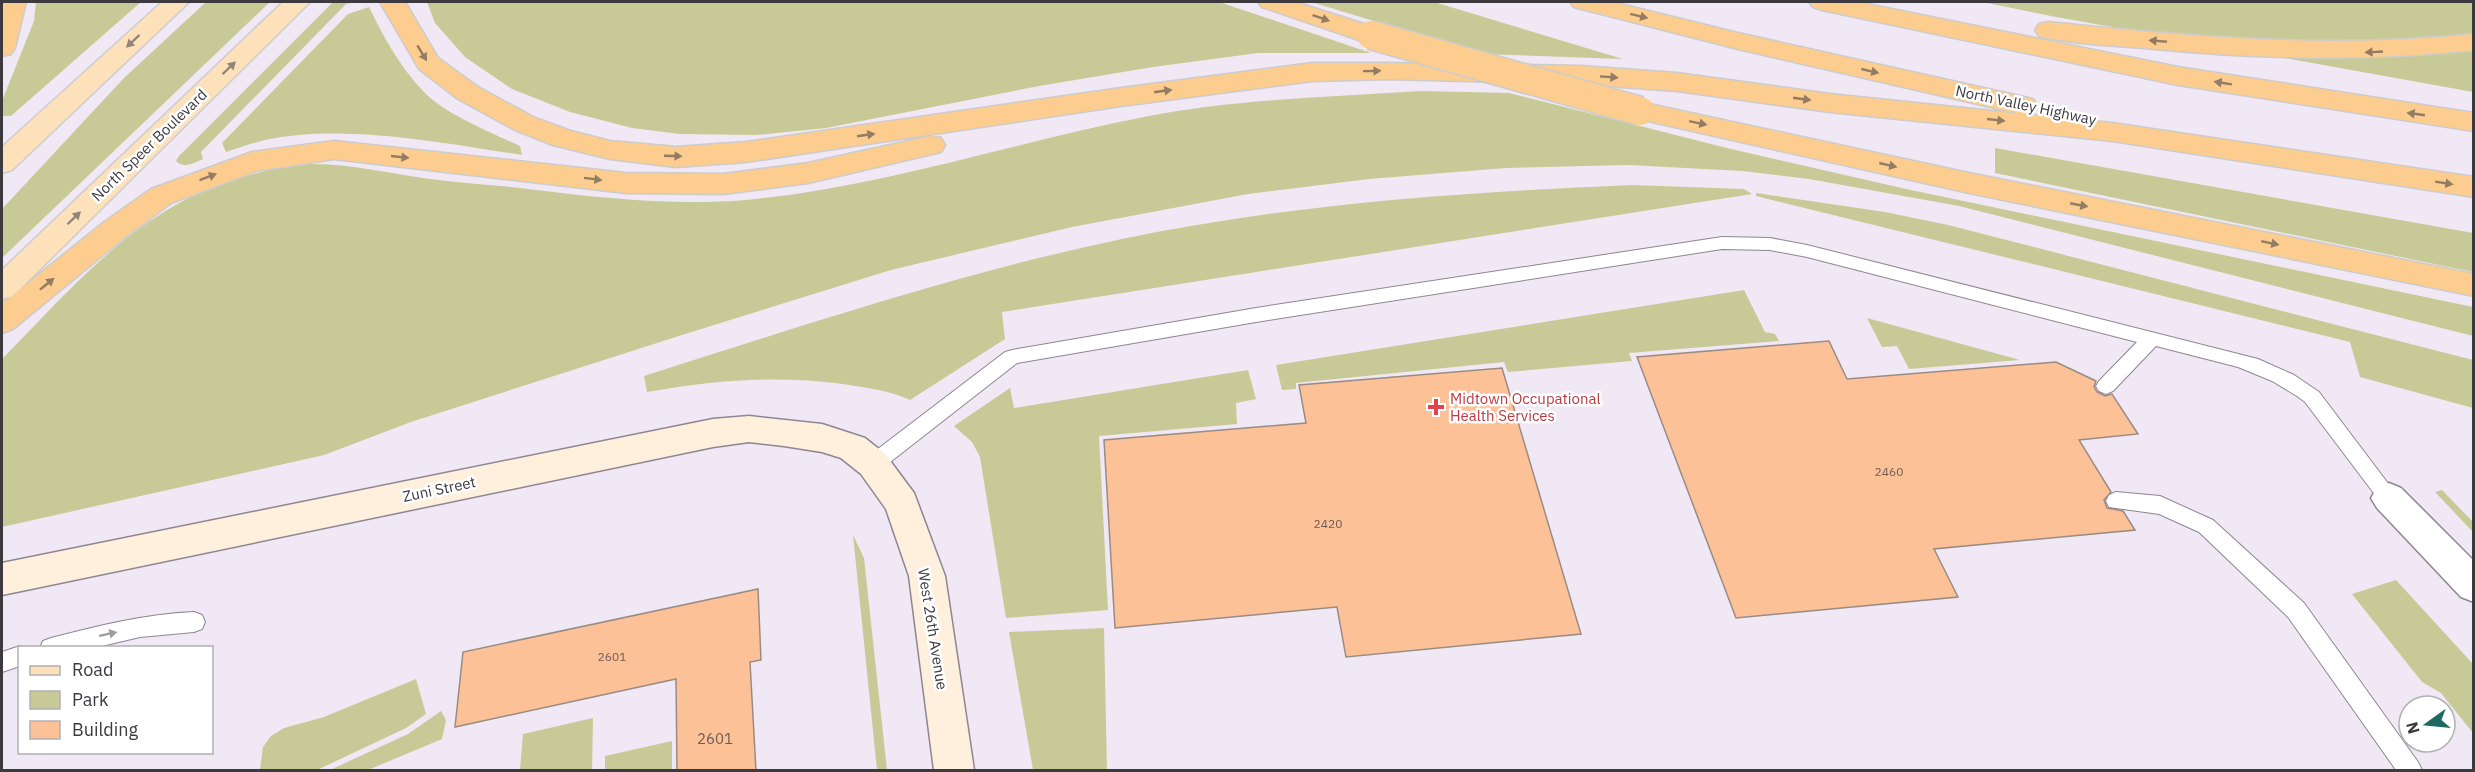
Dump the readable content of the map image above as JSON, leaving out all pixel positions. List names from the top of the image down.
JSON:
{
  "streets": {
    "highway": ["North Valley Highway"],
    "main road": ["North Speer Boulevard"],
    "street": ["Zuni Street", "West 26th Avenue"]
  },
  "crossings": [
    ["Zuni Street", "West 26th Avenue"]
  ],
  "places": {
    "health": ["Midtown Occupational Health Services"]
  },
  "house_numbers": [
    "2460",
    "2420",
    "2601",
    "2601"
  ],
  "legend": ["Road", "Park", "Building"],
  "north": "left"
}
